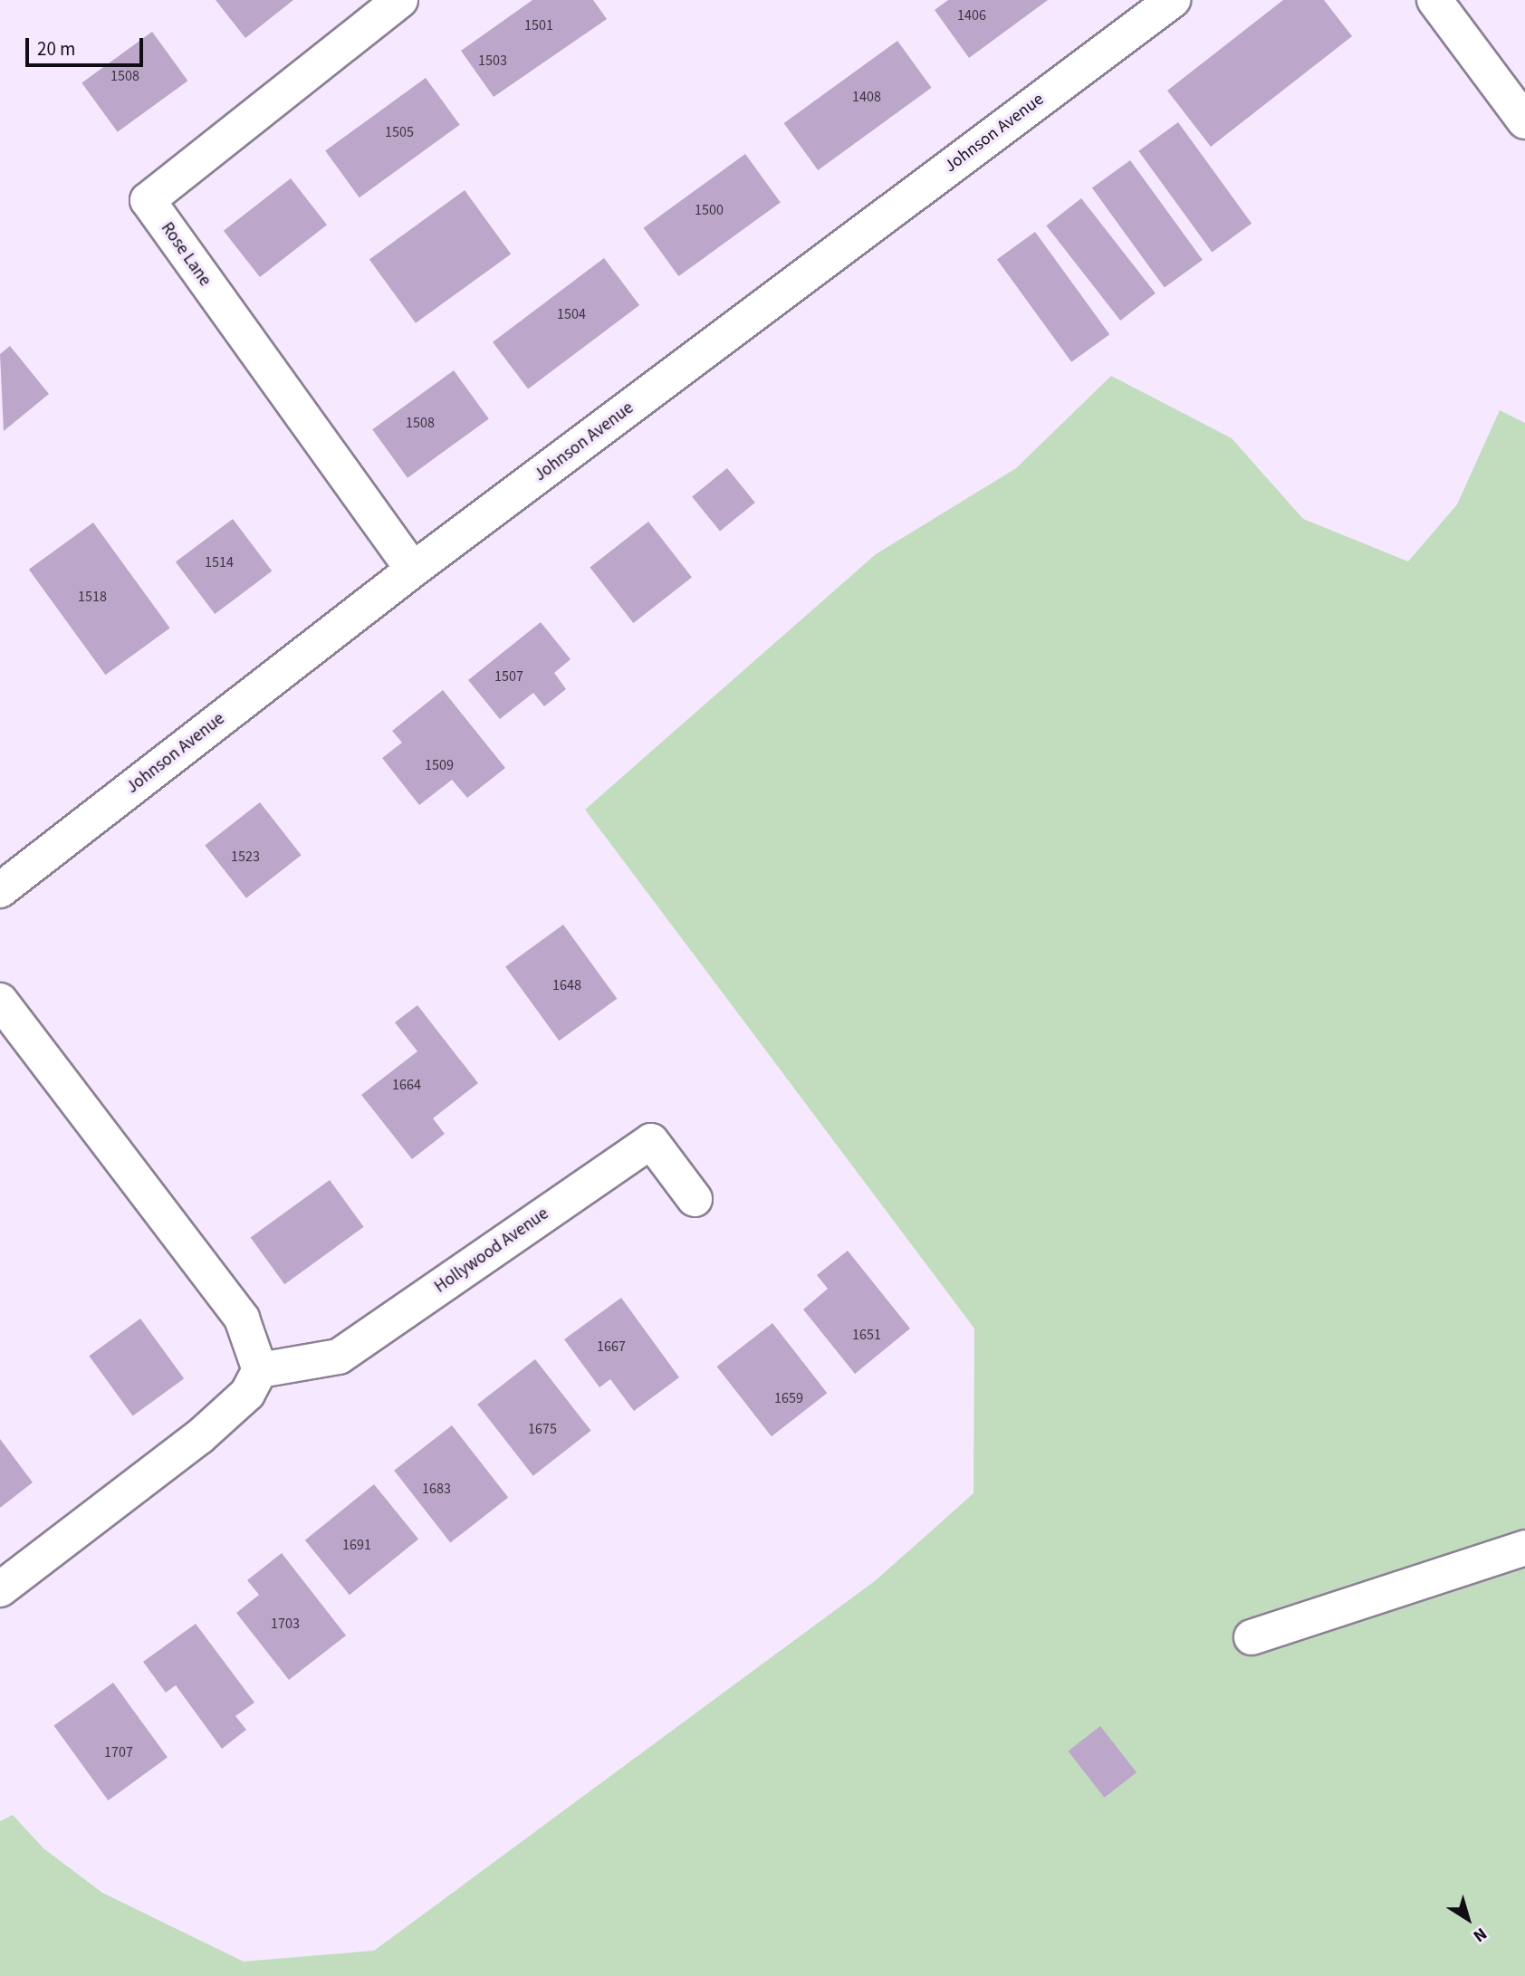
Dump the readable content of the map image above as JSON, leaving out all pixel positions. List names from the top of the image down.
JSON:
{
  "streets": {
    "street": ["Johnson Avenue", "Rose Lane", "Hollywood Avenue"]
  },
  "crossings": [
    ["Johnson Avenue", "Rose Lane"]
  ],
  "house_numbers": [
    "1406",
    "1501",
    "1503",
    "1508",
    "1408",
    "1505",
    "1500",
    "1504",
    "1508",
    "1514",
    "1518",
    "1507",
    "1509",
    "1523",
    "1648",
    "1664",
    "1651",
    "1667",
    "1659",
    "1675",
    "1683",
    "1691",
    "1703",
    "1707"
  ],
  "scale_bar": "20 m",
  "north": "bottom right"
}
